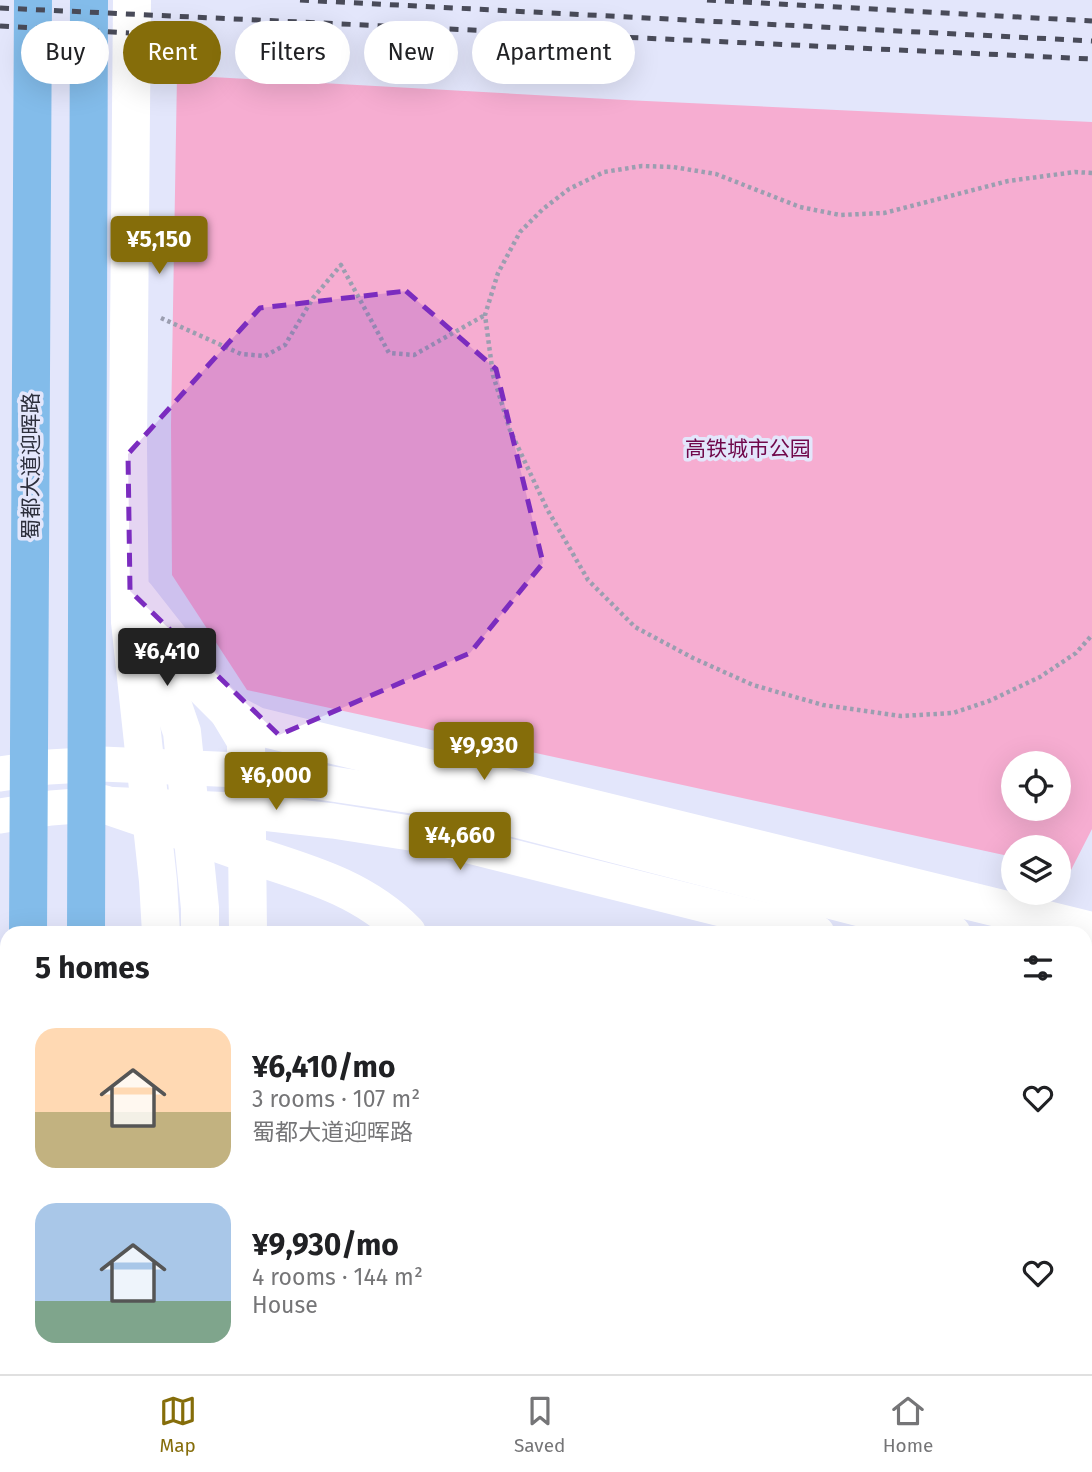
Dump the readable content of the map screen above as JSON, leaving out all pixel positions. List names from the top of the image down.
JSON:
{
  "streets": {
    "highway": ["蜀都大道迎晖路"]
  },
  "parks": ["高铁城市公园"],
  "page": {
    "chip": [
      "Buy",
      "Rent",
      "Filters",
      "New",
      "Apartment"
    ],
    "price": [
      "¥5,150",
      "¥6,410",
      "¥9,930",
      "¥6,000",
      "¥4,660"
    ],
    "heading": "5 homes",
    "list": [
      {
        "name": "¥6,410/mo",
        "note": "3 rooms · 107 m² · 蜀都大道迎晖路"
      },
      {
        "name": "¥9,930/mo",
        "note": "4 rooms · 144 m² · House"
      }
    ],
    "tabs": ["Map", "Saved", "Home"]
  }
}
